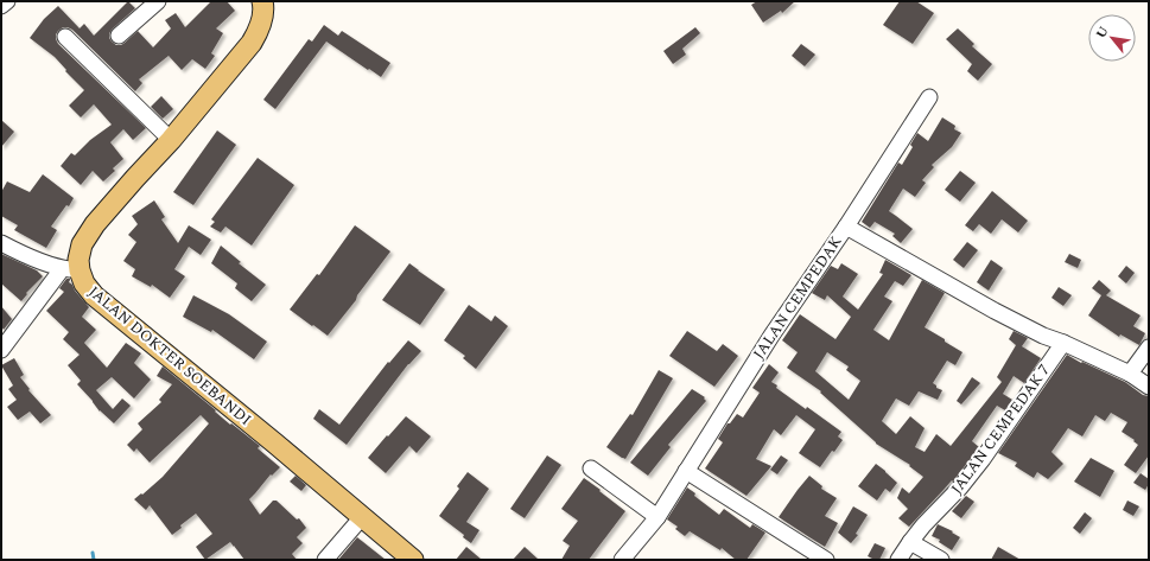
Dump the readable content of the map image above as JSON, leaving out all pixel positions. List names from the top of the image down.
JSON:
{
  "streets": {
    "main road": ["JALAN DOKTER SOEBANDI"],
    "street": ["JALAN CEMPEDAK", "JALAN CEMPEDAK 7"]
  },
  "crossings": [
    ["JALAN CEMPEDAK", "JALAN CEMPEDAK 7"]
  ],
  "north": "top left"
}
